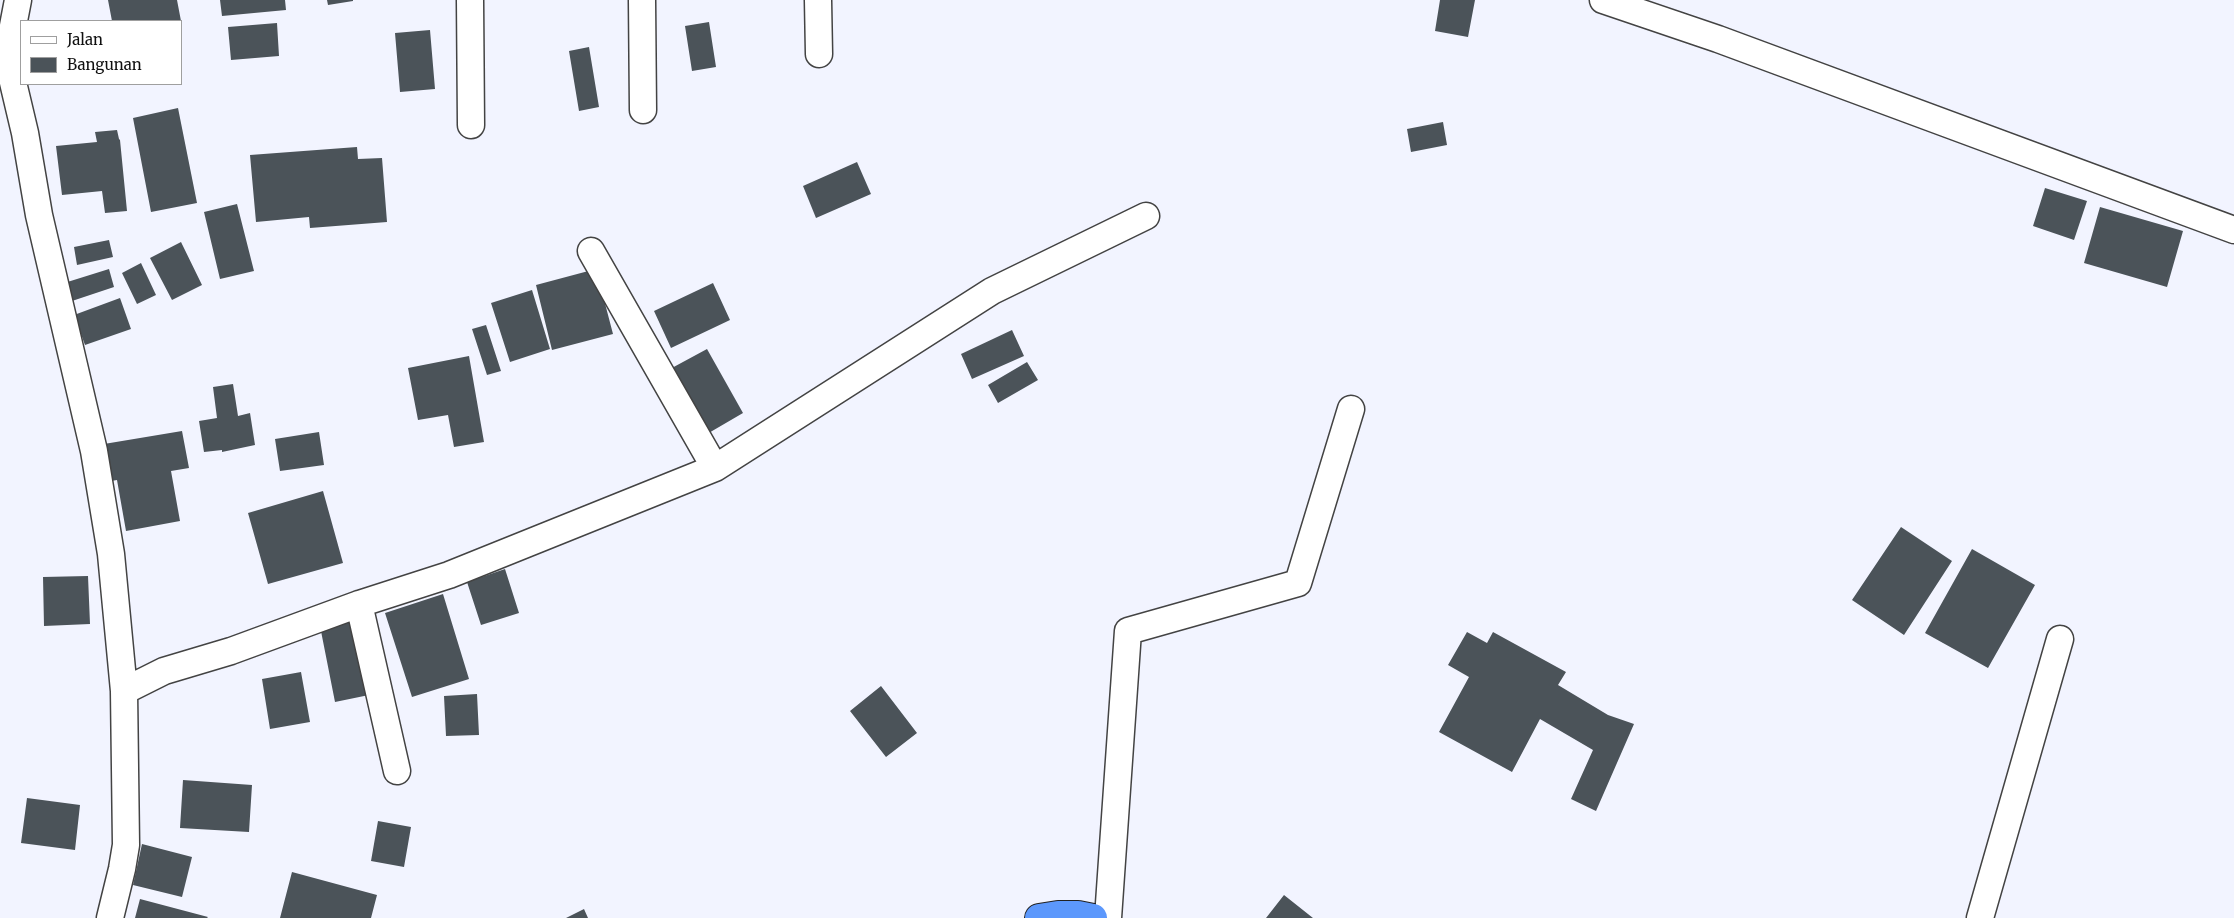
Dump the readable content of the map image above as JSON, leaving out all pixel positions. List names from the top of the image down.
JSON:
{
  "legend": ["Jalan", "Bangunan"]
}
